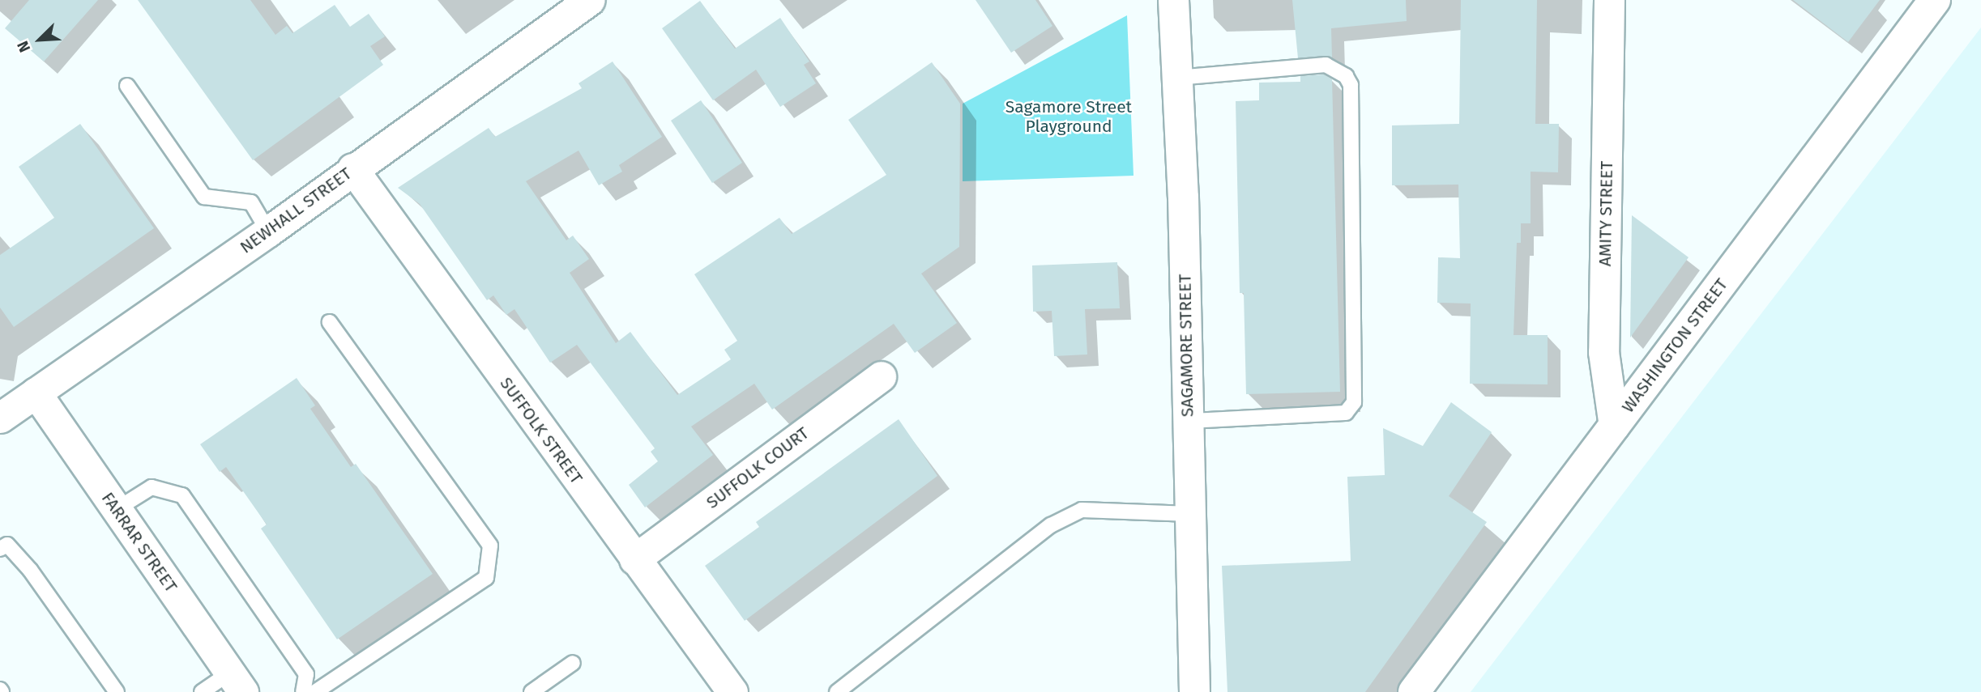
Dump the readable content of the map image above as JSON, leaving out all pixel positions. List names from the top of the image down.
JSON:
{
  "streets": {
    "main road": ["WASHINGTON STREET"],
    "street": [
      "NEWHALL STREET",
      "AMITY STREET",
      "SAGAMORE STREET",
      "SUFFOLK STREET",
      "SUFFOLK COURT",
      "FARRAR STREET"
    ]
  },
  "crossings": [
    ["NEWHALL STREET", "SUFFOLK STREET"],
    ["NEWHALL STREET", "FARRAR STREET"],
    ["AMITY STREET", "WASHINGTON STREET"],
    ["SUFFOLK STREET", "SUFFOLK COURT"]
  ],
  "parks": ["Sagamore Street Playground"],
  "north": "bottom left"
}
